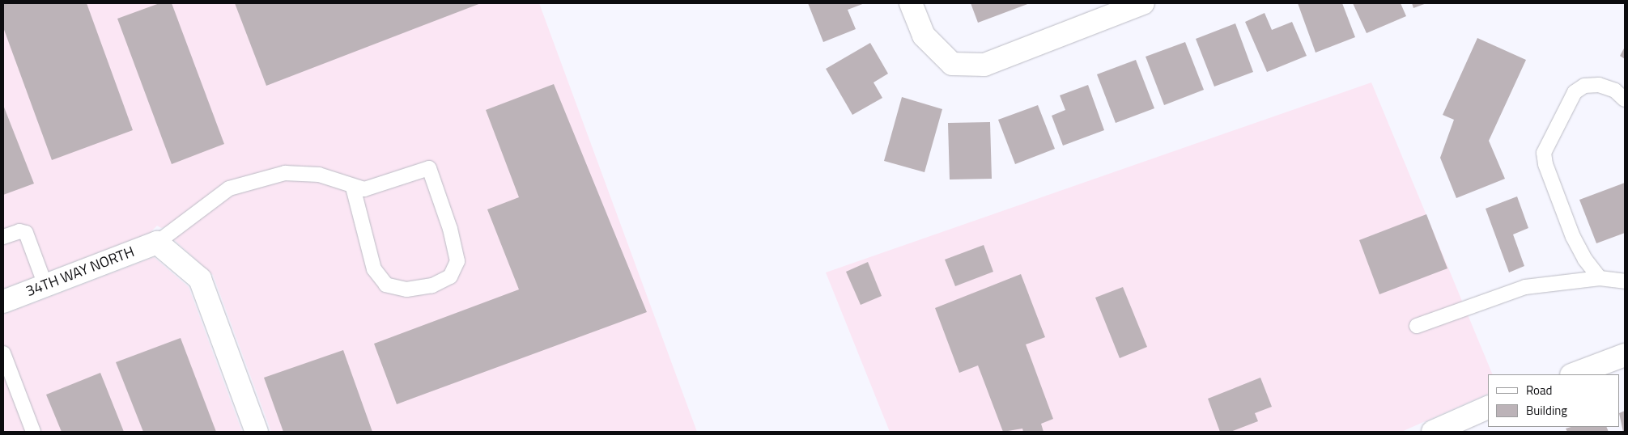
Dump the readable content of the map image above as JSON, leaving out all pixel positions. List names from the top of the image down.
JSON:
{
  "streets": {
    "street": ["34TH WAY NORTH"]
  },
  "legend": ["Road", "Building"]
}
